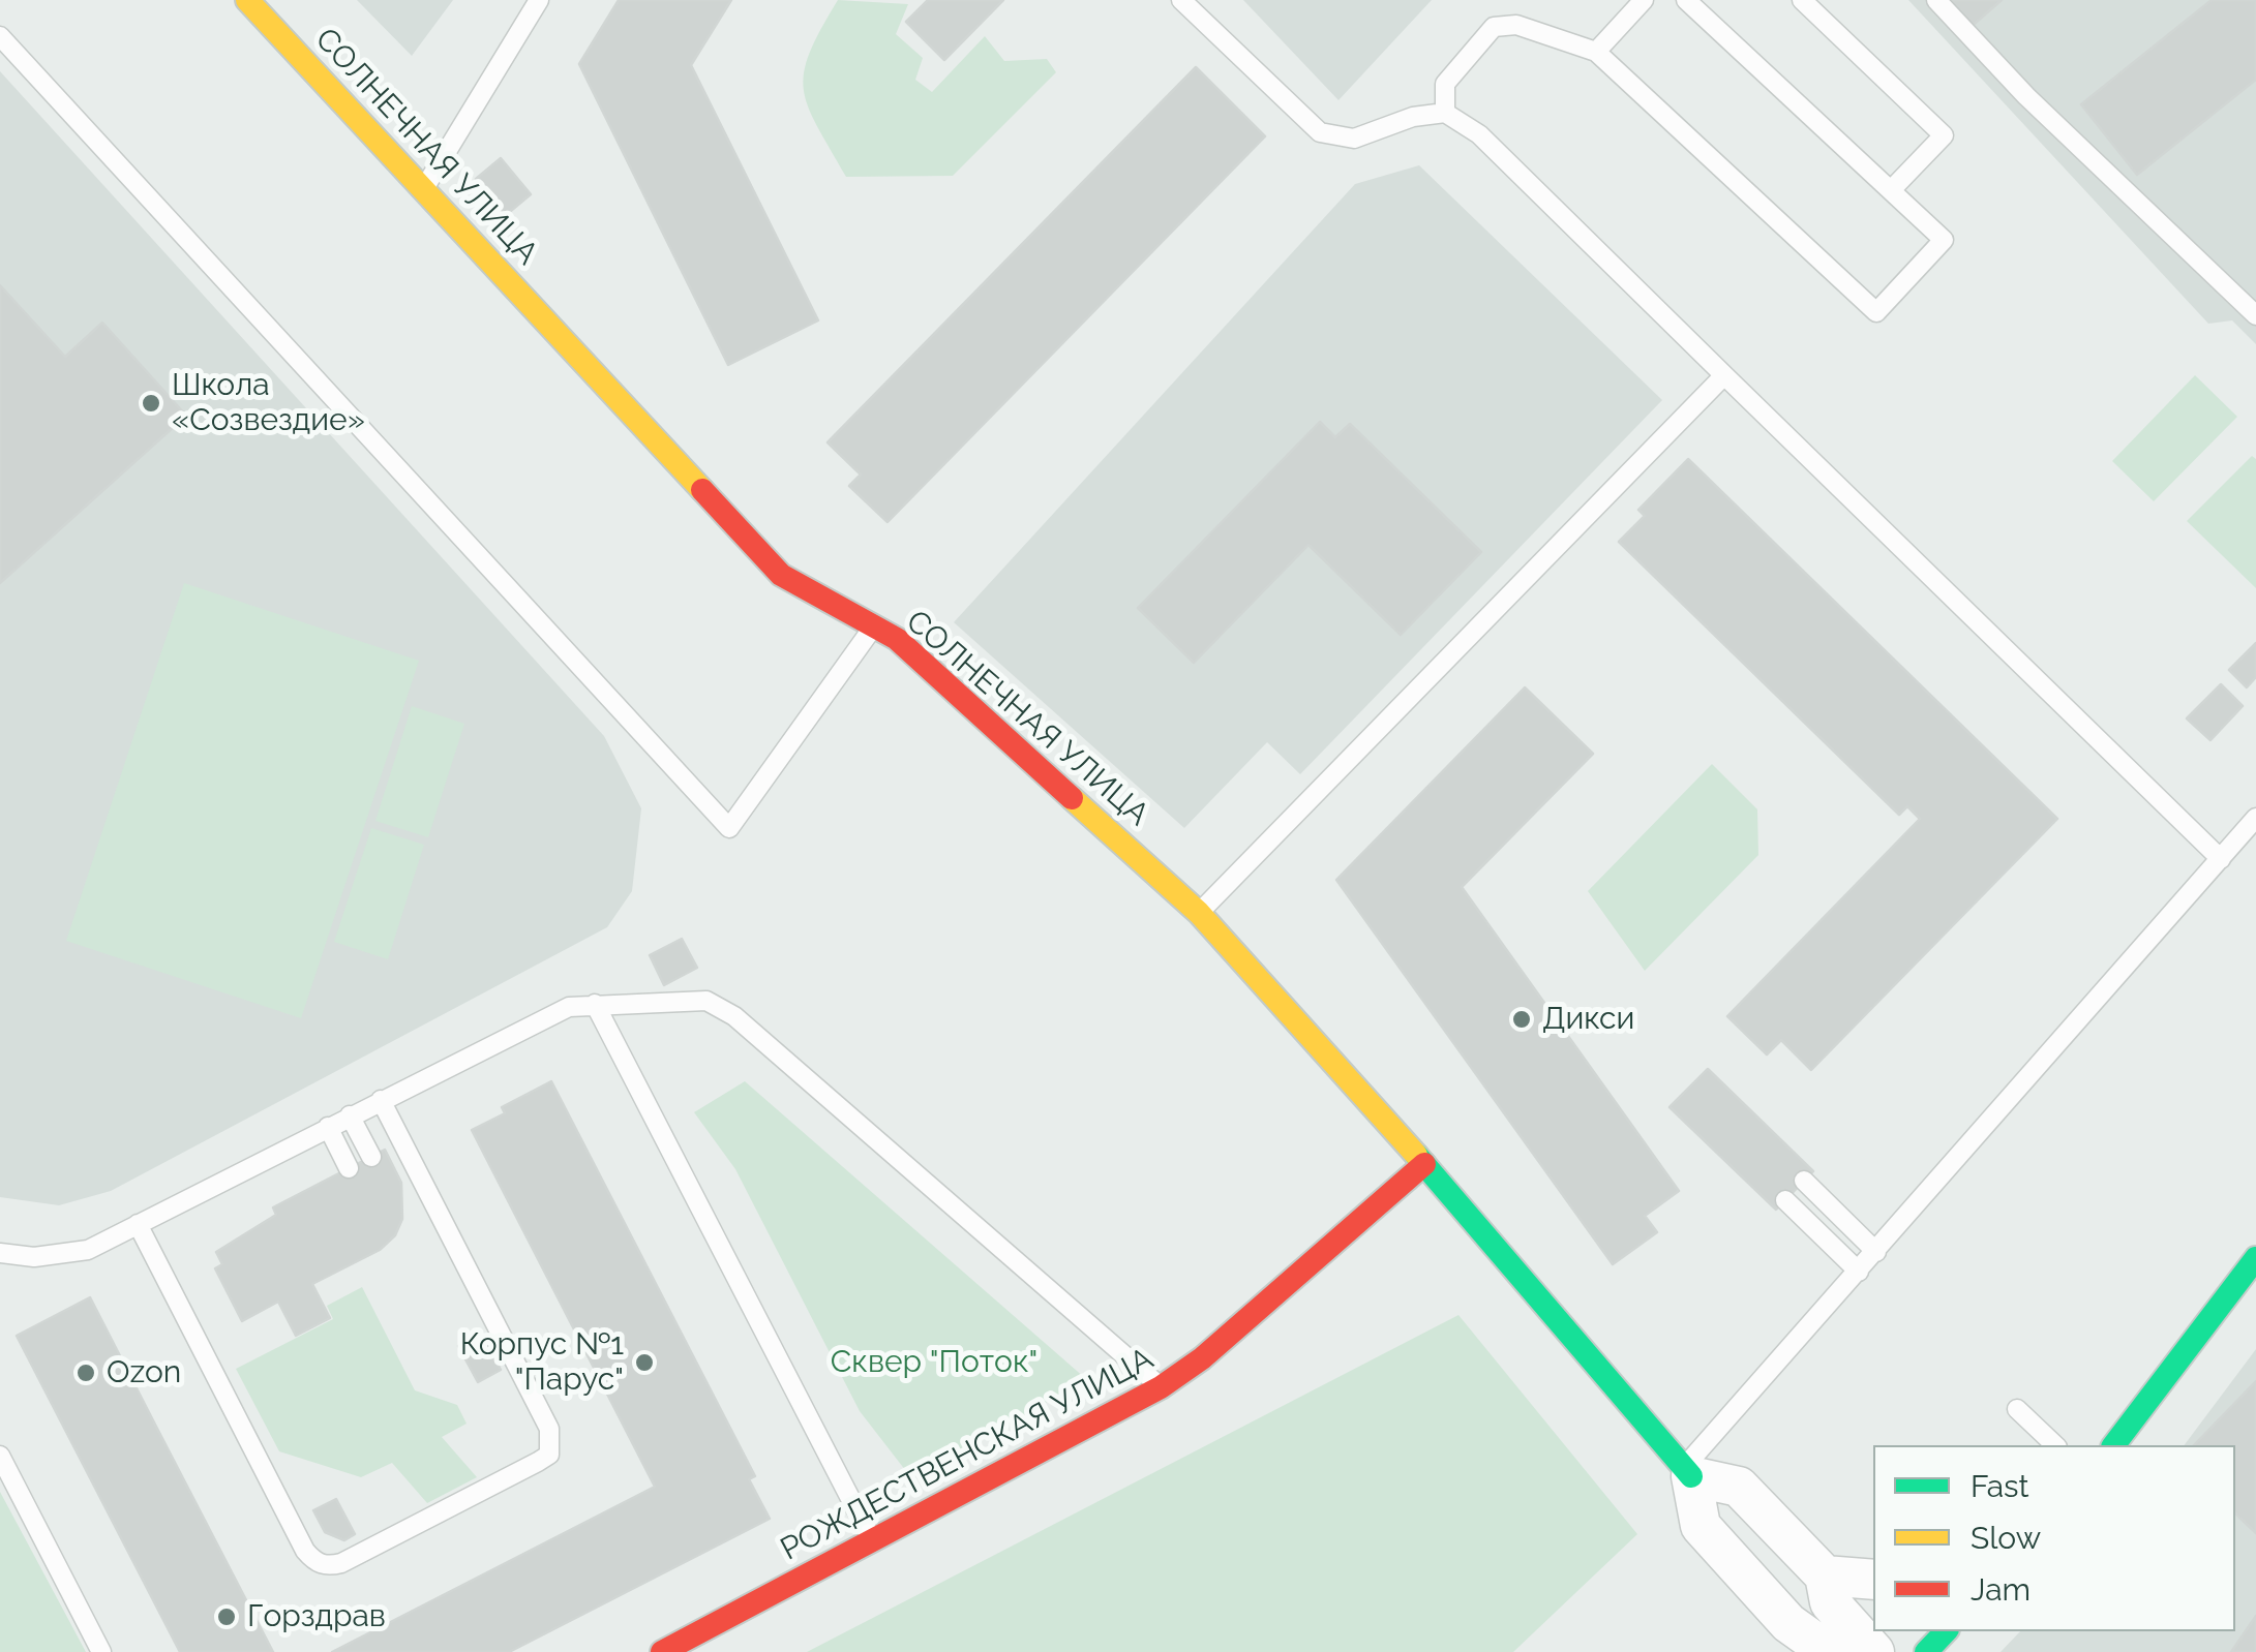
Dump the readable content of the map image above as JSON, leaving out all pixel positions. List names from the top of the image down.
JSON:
{
  "streets": {
    "street": ["СОЛНЕЧНАЯ УЛИЦА", "РОЖДЕСТВЕНСКАЯ УЛИЦА"]
  },
  "crossings": [
    ["СОЛНЕЧНАЯ УЛИЦА", "РОЖДЕСТВЕНСКАЯ УЛИЦА"]
  ],
  "parks": ["Сквер \"Поток\""],
  "places": [
    "Школа «Созвездие»",
    "Дикси",
    "Корпус №1 \"Парус\"",
    "Ozon",
    "Горздрав"
  ],
  "legend": ["Fast", "Slow", "Jam"]
}
